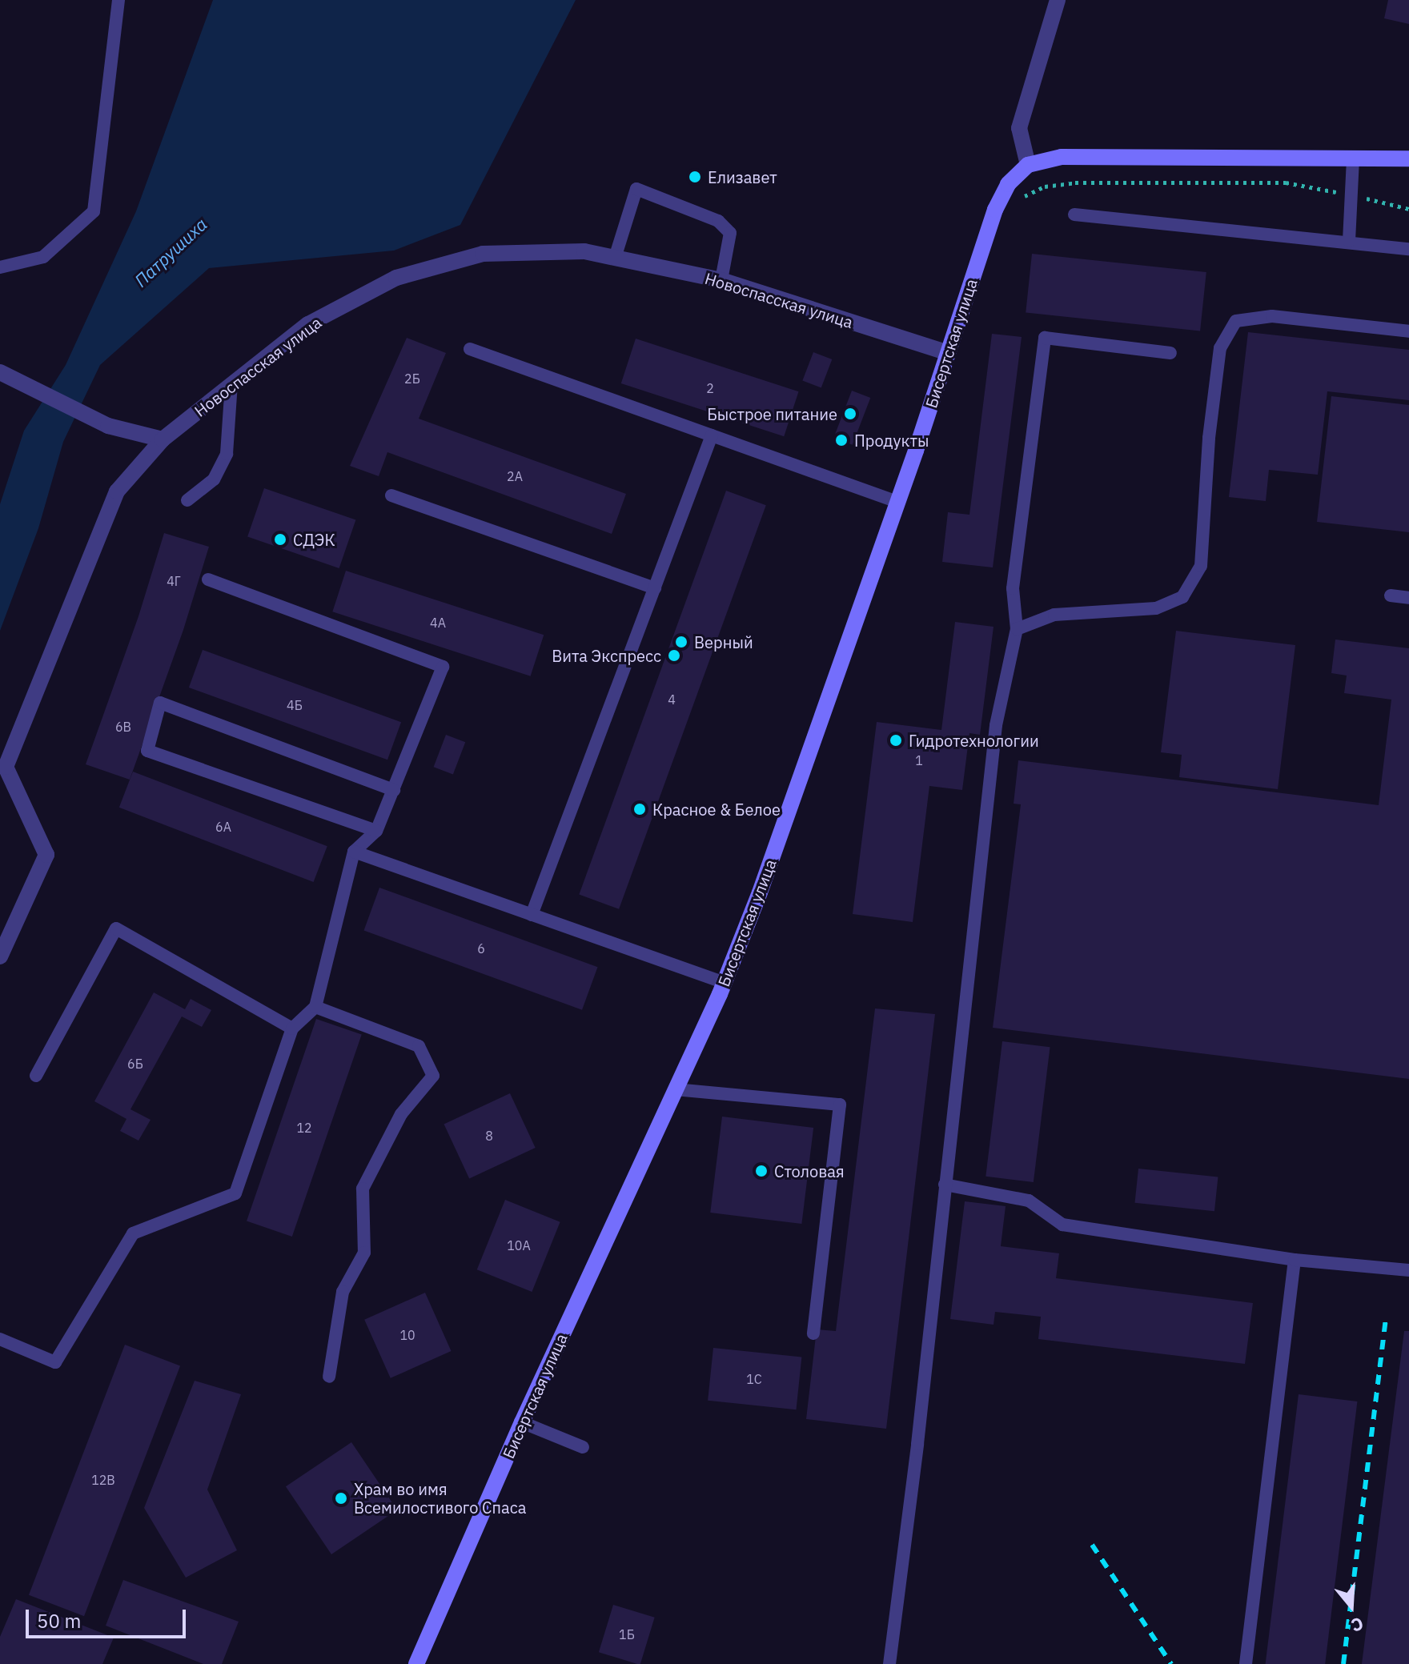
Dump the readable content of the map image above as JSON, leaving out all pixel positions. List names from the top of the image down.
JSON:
{
  "streets": {
    "main road": ["Бисертская улица"],
    "street": ["Новоспасская улица"]
  },
  "crossings": [
    ["Новоспасская улица", "Бисертская улица"]
  ],
  "water": ["Патрушиха"],
  "places": [
    "Елизавет",
    "Быстрое питание",
    "Продукты",
    "СДЭК",
    "Верный",
    "Вита Экспресс",
    "Гидротехнологии",
    "Красное & Белое",
    "Столовая",
    "Храм во имя Всемилостивого Спаса"
  ],
  "house_numbers": [
    "2Б",
    "2",
    "2А",
    "4Г",
    "4А",
    "4",
    "4Б",
    "6В",
    "1",
    "6А",
    "6",
    "6Б",
    "12",
    "8",
    "10А",
    "10",
    "1С",
    "12В",
    "1Б"
  ],
  "scale_bar": "50 m",
  "north": "bottom"
}
